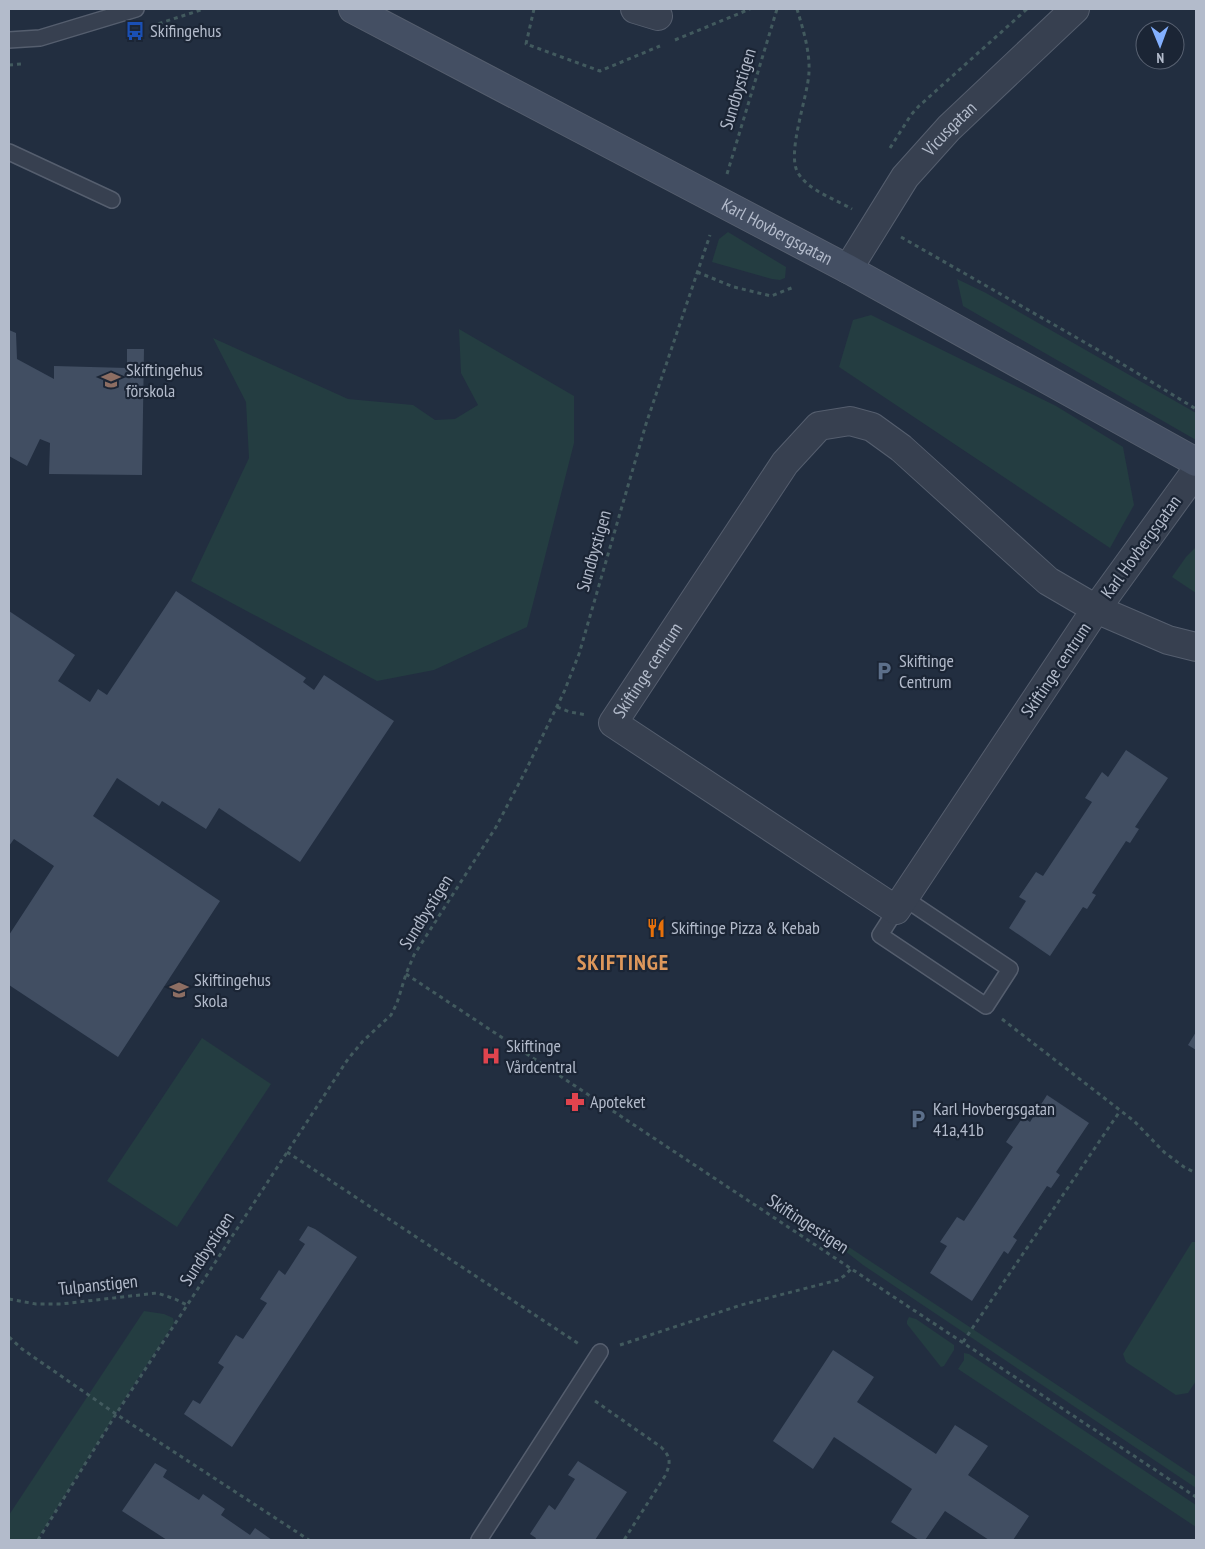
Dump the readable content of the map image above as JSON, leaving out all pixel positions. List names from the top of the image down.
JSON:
{
  "streets": {
    "street": ["Vicusgatan", "Karl Hovbergsgatan", "Skiftinge centrum"],
    "path": ["Sundbystigen", "Skiftingestigen", "Tulpanstigen"]
  },
  "crossings": [
    ["Sundbystigen", "Skiftingestigen"],
    ["Sundbystigen", "Tulpanstigen"],
    ["Vicusgatan", "Karl Hovbergsgatan"],
    ["Karl Hovbergsgatan", "Skiftinge centrum"]
  ],
  "districts": ["SKIFTINGE"],
  "places": {
    "bus stop": ["Skifingehus"],
    "school or university": ["Skiftingehus förskola", "Skiftingehus Skola"],
    "parking": ["Skiftinge Centrum", "Karl Hovbergsgatan 41a,41b"],
    "restaurant": ["Skiftinge Pizza & Kebab"],
    "hospital": ["Skiftinge Vårdcentral"],
    "pharmacy": ["Apoteket"]
  },
  "north": "bottom"
}
